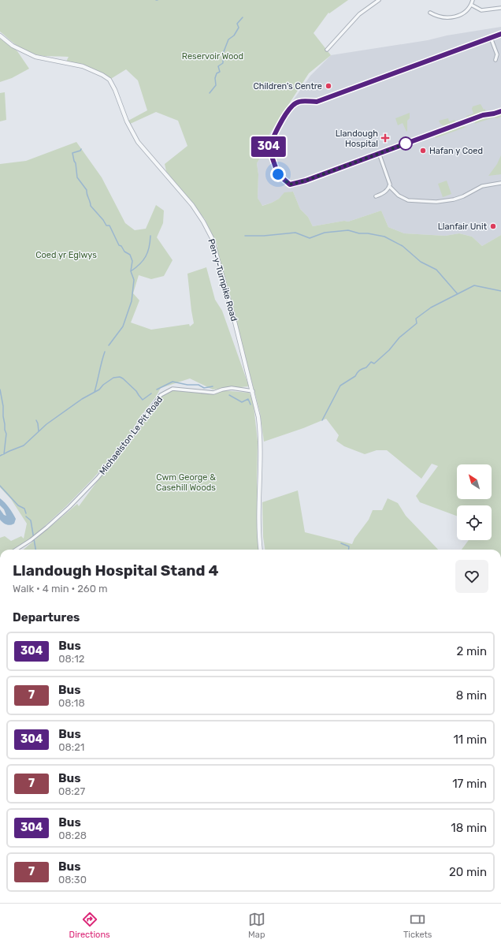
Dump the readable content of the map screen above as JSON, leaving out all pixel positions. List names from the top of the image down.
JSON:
{
  "streets": {
    "street": ["Pen-y-Turnpike Road", "Michaelston Le Pit Road"]
  },
  "crossings": [
    ["Pen-y-Turnpike Road", "Michaelston Le Pit Road"]
  ],
  "parks": ["Reservoir Wood", "Coed yr Eglwys", "Cwm George & Casehill Woods"],
  "places": {
    "other": ["Children's Centre", "Hafan y Coed", "Llanfair Unit"],
    "health": ["Llandough Hospital"]
  },
  "lines": ["bus line 304"],
  "north": "top left",
  "page": {
    "on_map": "304",
    "heading": [
      ["Llandough Hospital Stand 4", "Walk · 4 min · 260 m"],
      "Departures"
    ],
    "list": [
      {
        "mark": "304",
        "name": "Bus",
        "note": "08:12",
        "value": "2 min"
      },
      {
        "mark": "7",
        "name": "Bus",
        "note": "08:18",
        "value": "8 min"
      },
      {
        "mark": "304",
        "name": "Bus",
        "note": "08:21",
        "value": "11 min"
      },
      {
        "mark": "7",
        "name": "Bus",
        "note": "08:27",
        "value": "17 min"
      },
      {
        "mark": "304",
        "name": "Bus",
        "note": "08:28",
        "value": "18 min"
      },
      {
        "mark": "7",
        "name": "Bus",
        "note": "08:30",
        "value": "20 min"
      }
    ],
    "tabs": ["Directions", "Map", "Tickets"]
  }
}
